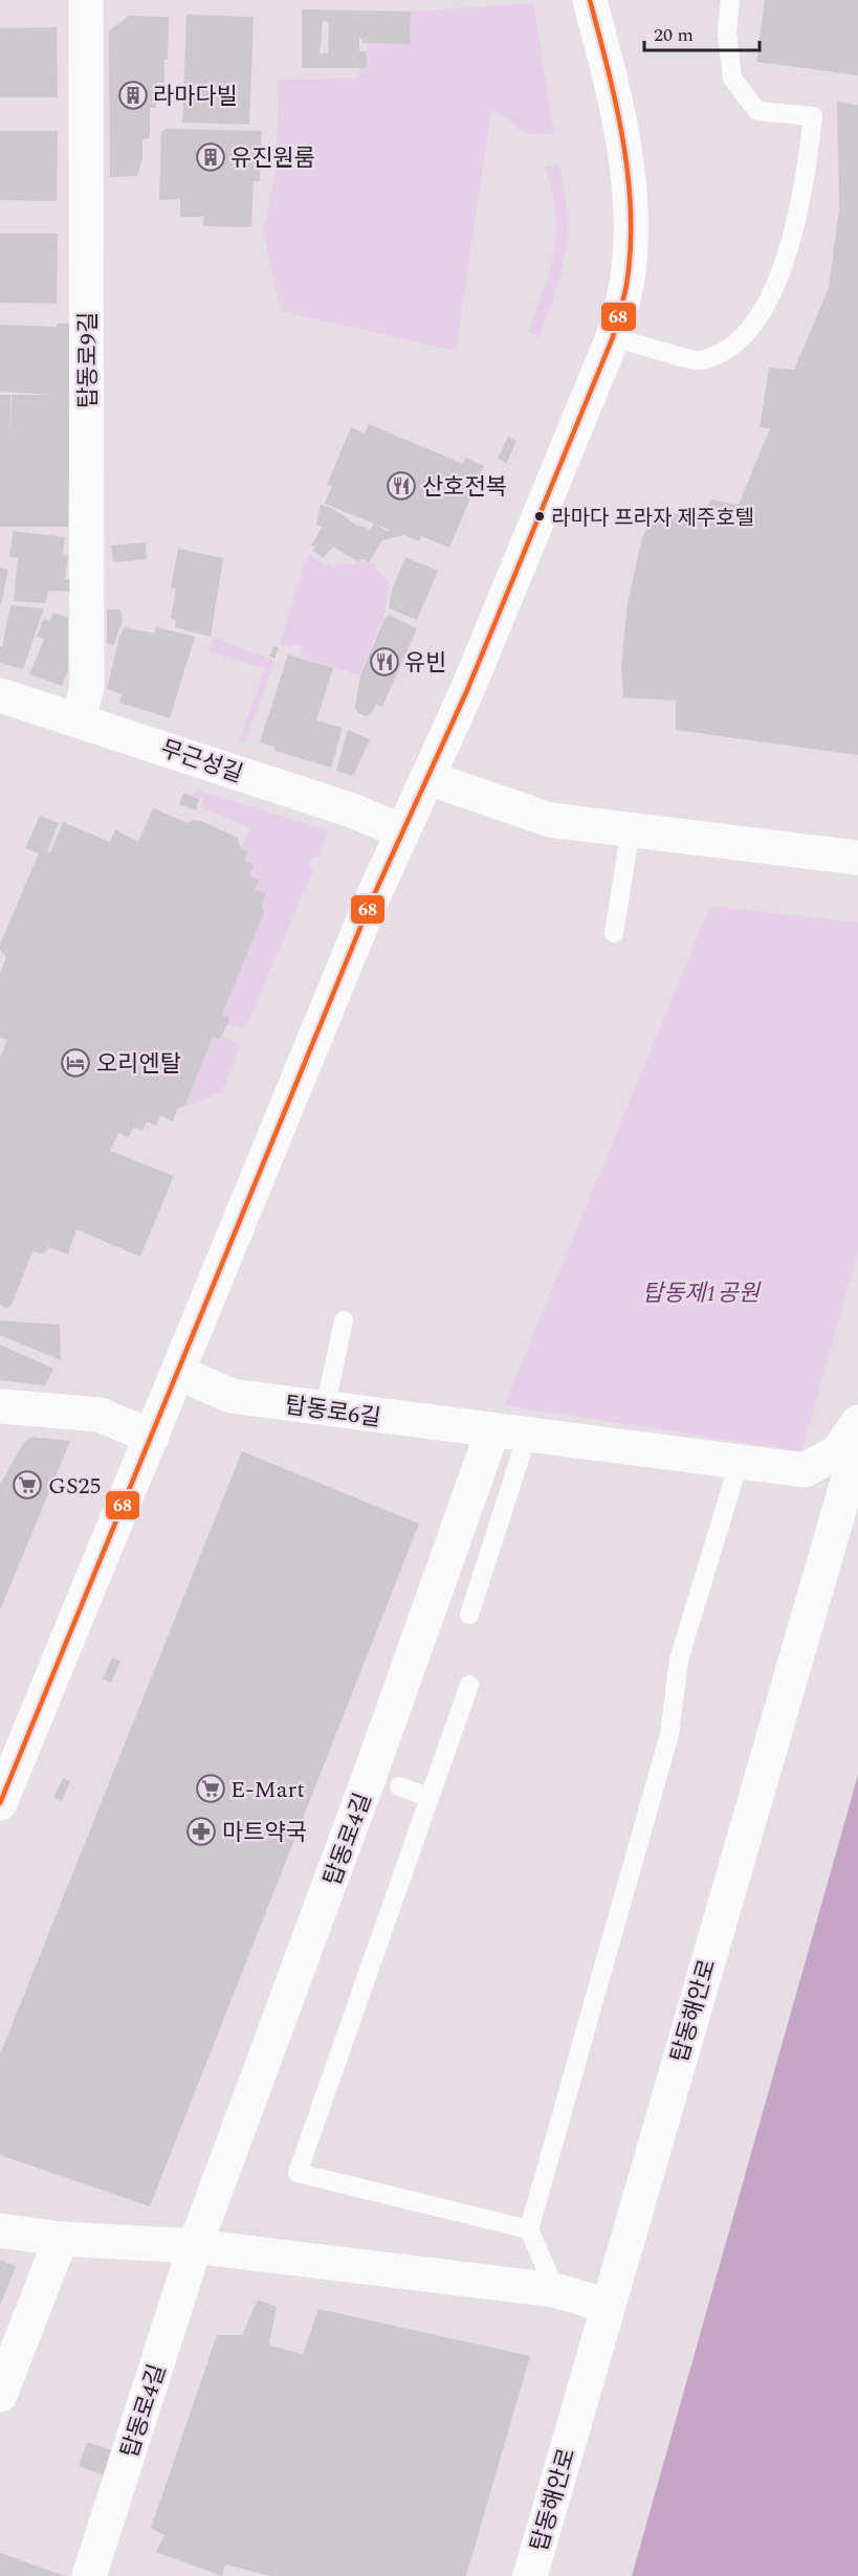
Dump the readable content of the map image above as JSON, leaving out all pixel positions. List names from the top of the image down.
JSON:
{
  "streets": {
    "street": [
      "탑동로9길",
      "무근성길",
      "탑동로6길",
      "탑동로4길",
      "탑동해안로"
    ]
  },
  "crossings": [
    ["탑동로9길", "무근성길"],
    ["탑동로6길", "탑동로4길"]
  ],
  "parks": ["탑동제1공원"],
  "places": {
    "building": ["라마다빌", "유진원룸"],
    "restaurant": ["산호전복", "유빈"],
    "other": ["라마다 프라자 제주호텔"],
    "hotel": ["오리엔탈"],
    "supermarket": ["GS25", "E-Mart"],
    "pharmacy": ["마트약국"]
  },
  "lines": ["transit line 68"],
  "scale_bar": "20 m"
}
